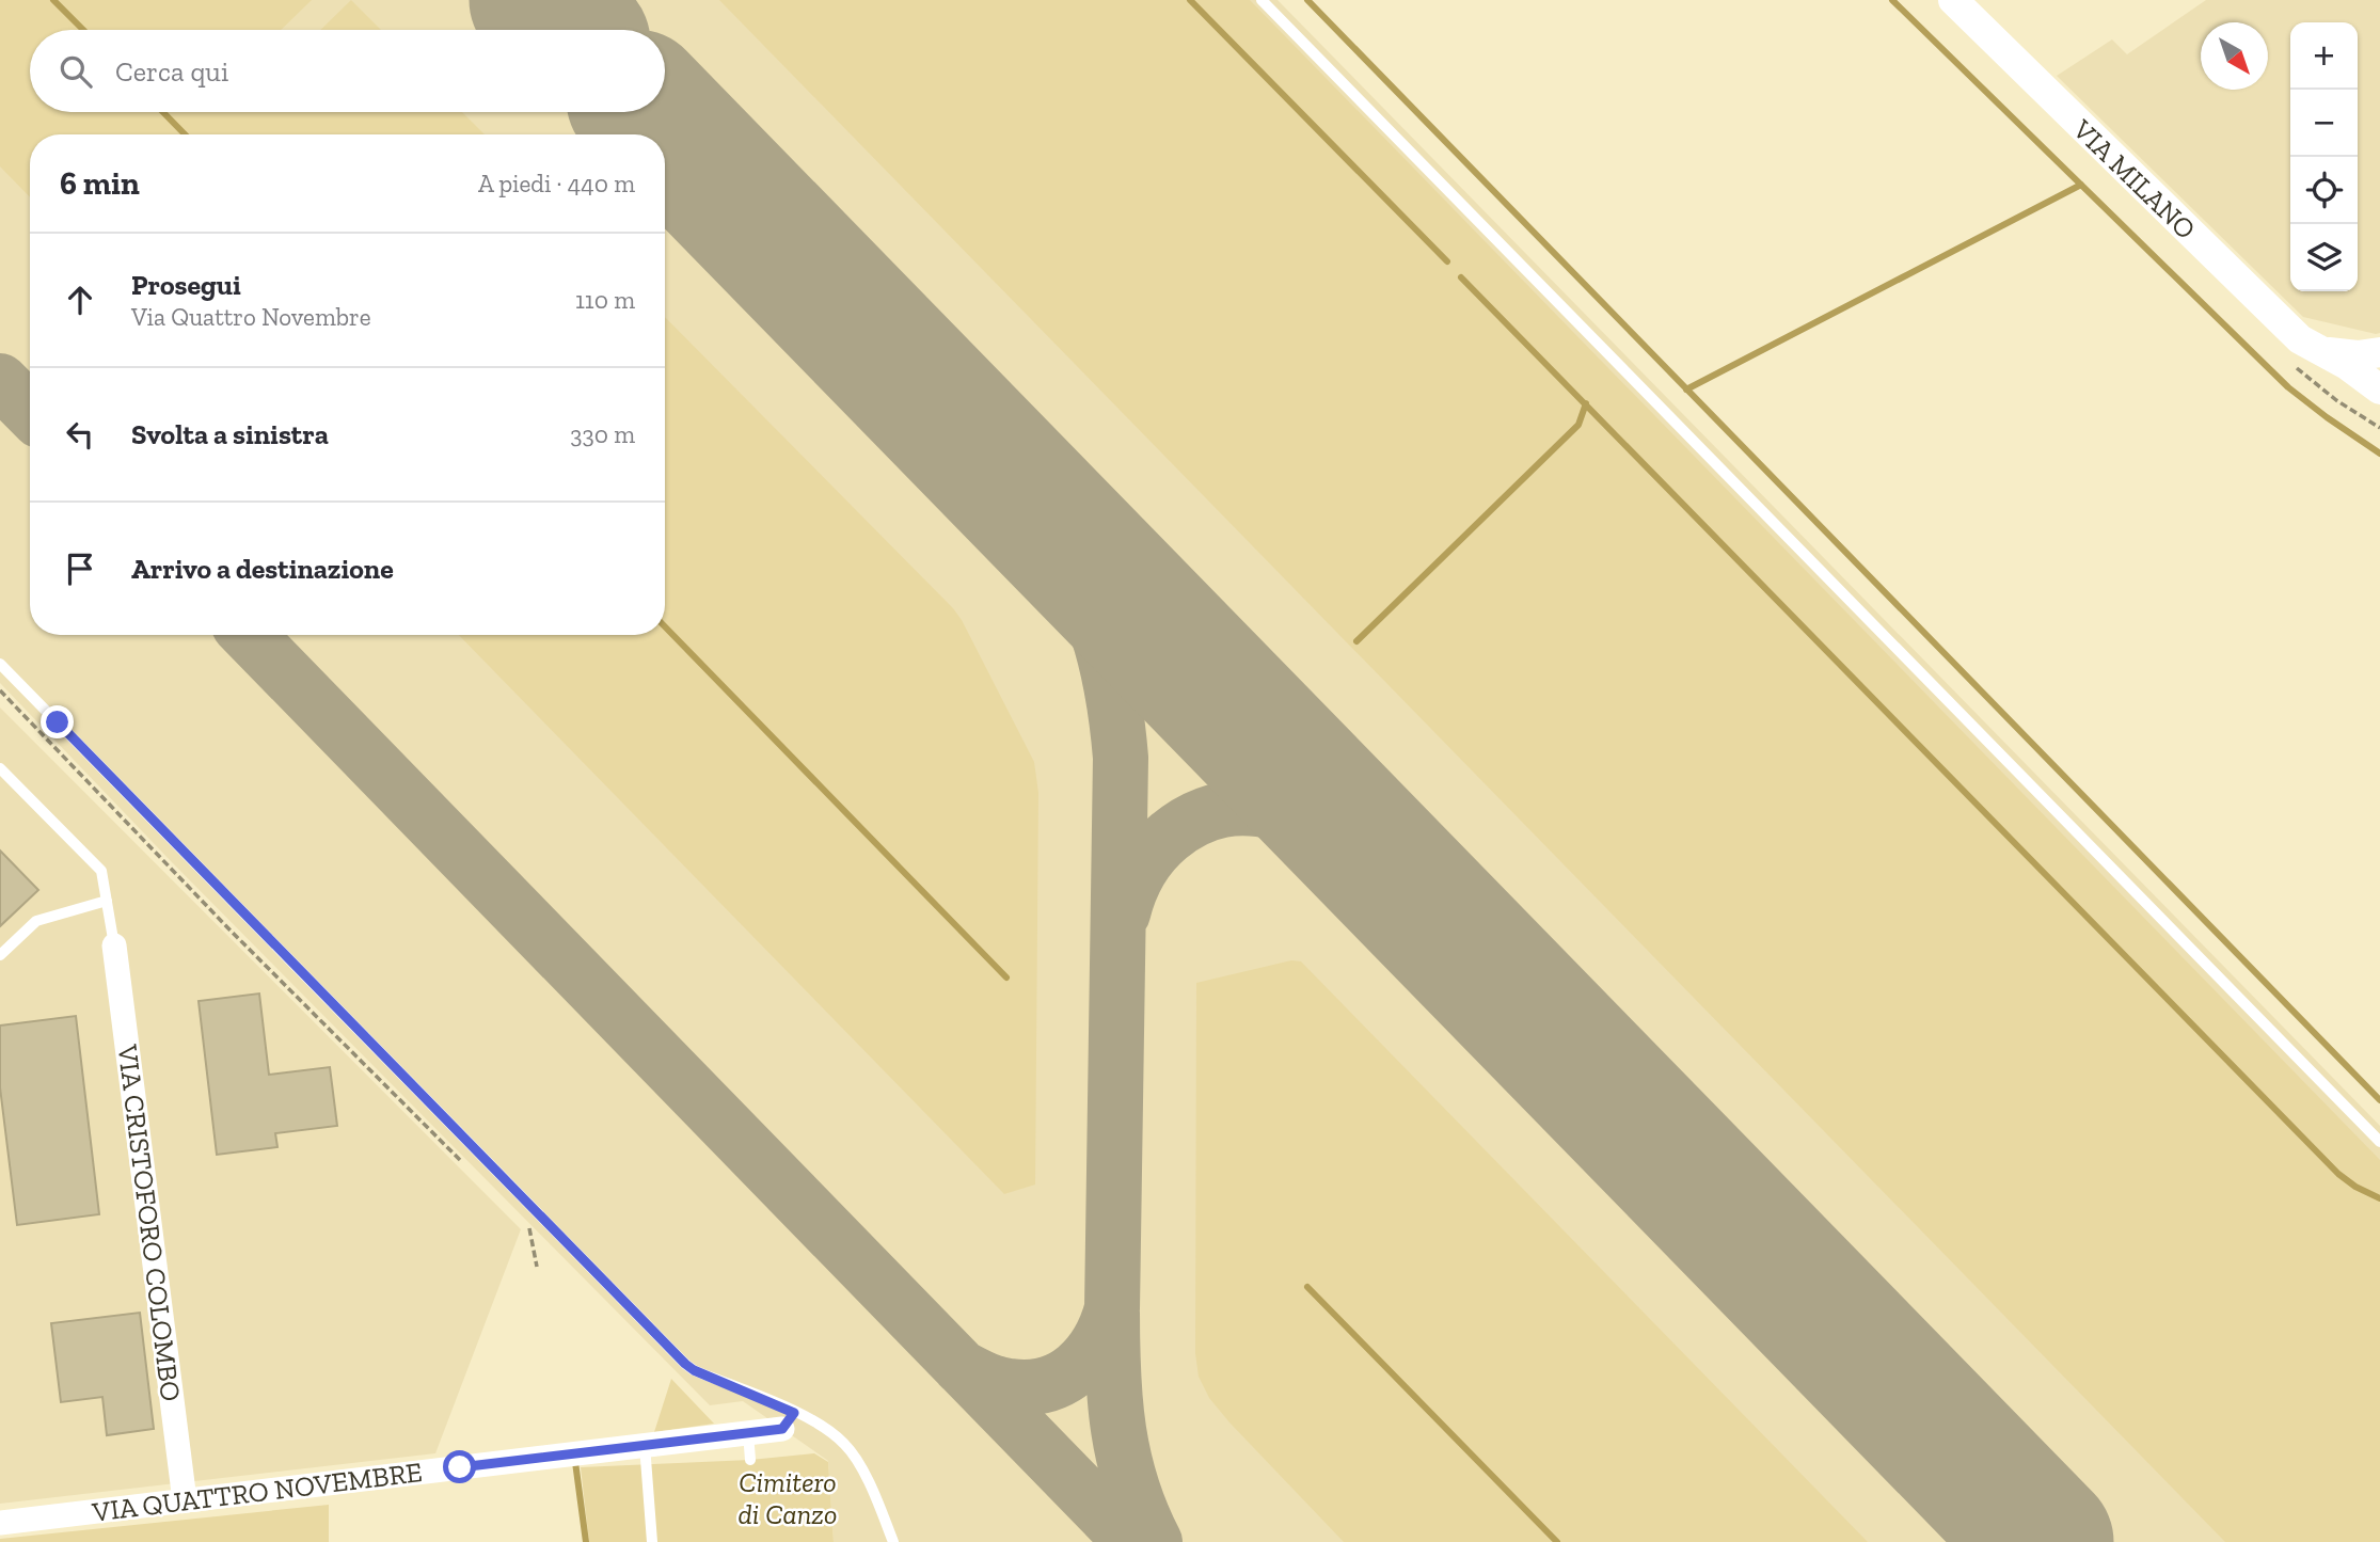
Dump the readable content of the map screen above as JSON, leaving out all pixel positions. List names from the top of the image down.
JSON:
{
  "streets": {
    "street": ["VIA MILANO", "VIA CRISTOFORO COLOMBO", "VIA QUATTRO NOVEMBRE"]
  },
  "crossings": [
    ["VIA CRISTOFORO COLOMBO", "VIA QUATTRO NOVEMBRE"]
  ],
  "parks": ["Cimitero di Canzo"],
  "north": "bottom right",
  "page": {
    "map_buttons": ["+", "−"],
    "search": "Cerca qui",
    "heading": ["6 min", "A piedi · 440 m"],
    "list": [
      ["Prosegui", "Via Quattro Novembre", "110 m"],
      ["Svolta a sinistra", "330 m"],
      "Arrivo a destinazione"
    ]
  }
}
